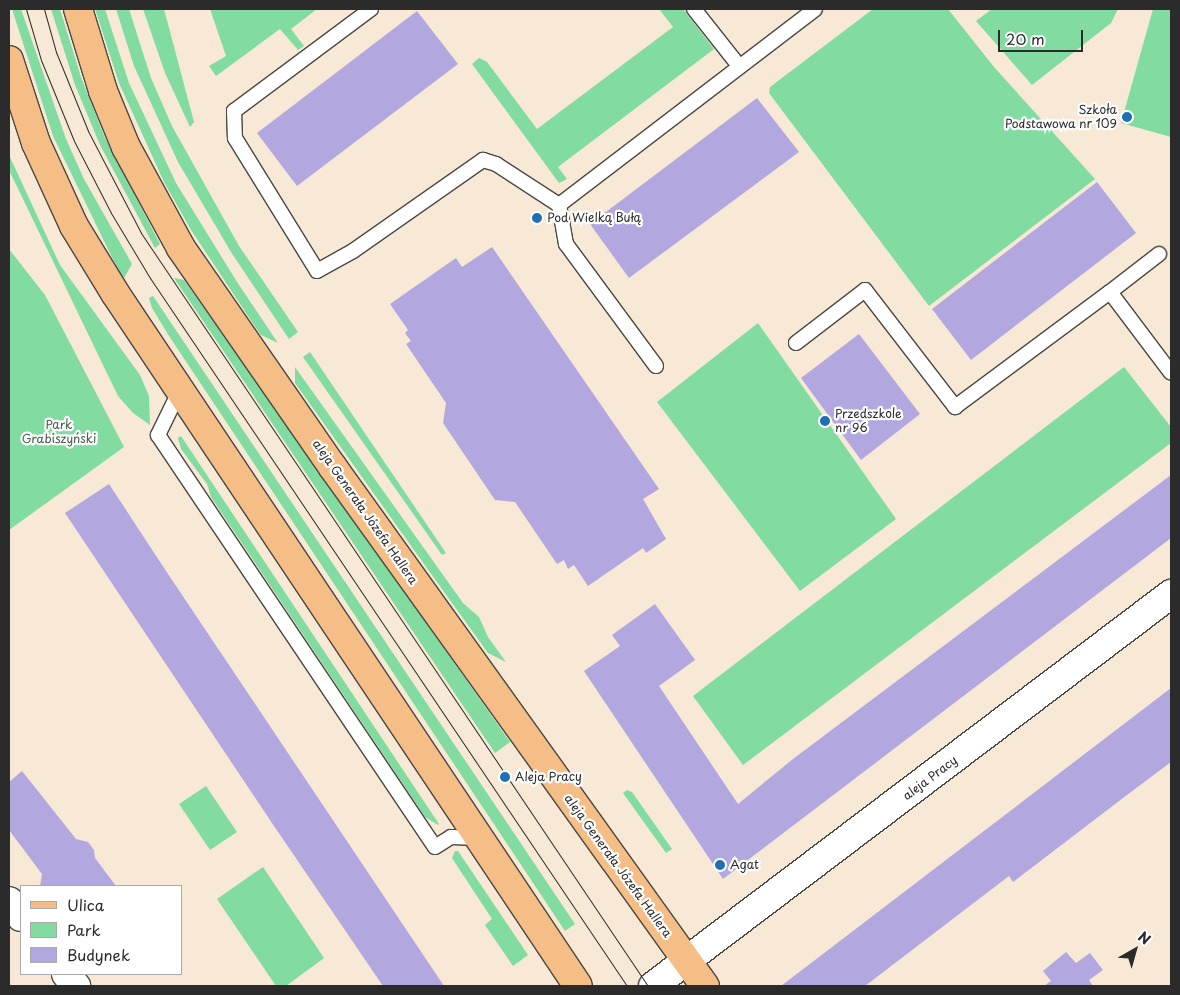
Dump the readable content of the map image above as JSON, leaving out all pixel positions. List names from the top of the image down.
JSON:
{
  "streets": {
    "main road": ["aleja Generała Józefa Hallera"],
    "street": ["aleja Pracy"]
  },
  "crossings": [
    ["aleja Generała Józefa Hallera", "aleja Pracy"]
  ],
  "parks": ["Park Grabiszyński"],
  "places": [
    "Szkoła Podstawowa nr 109",
    "Pod Wielką Bułą",
    "Przedszkole nr 96",
    "Aleja Pracy",
    "Agat"
  ],
  "legend": ["Ulica", "Park", "Budynek"],
  "scale_bar": "20 m",
  "north": "top right"
}
